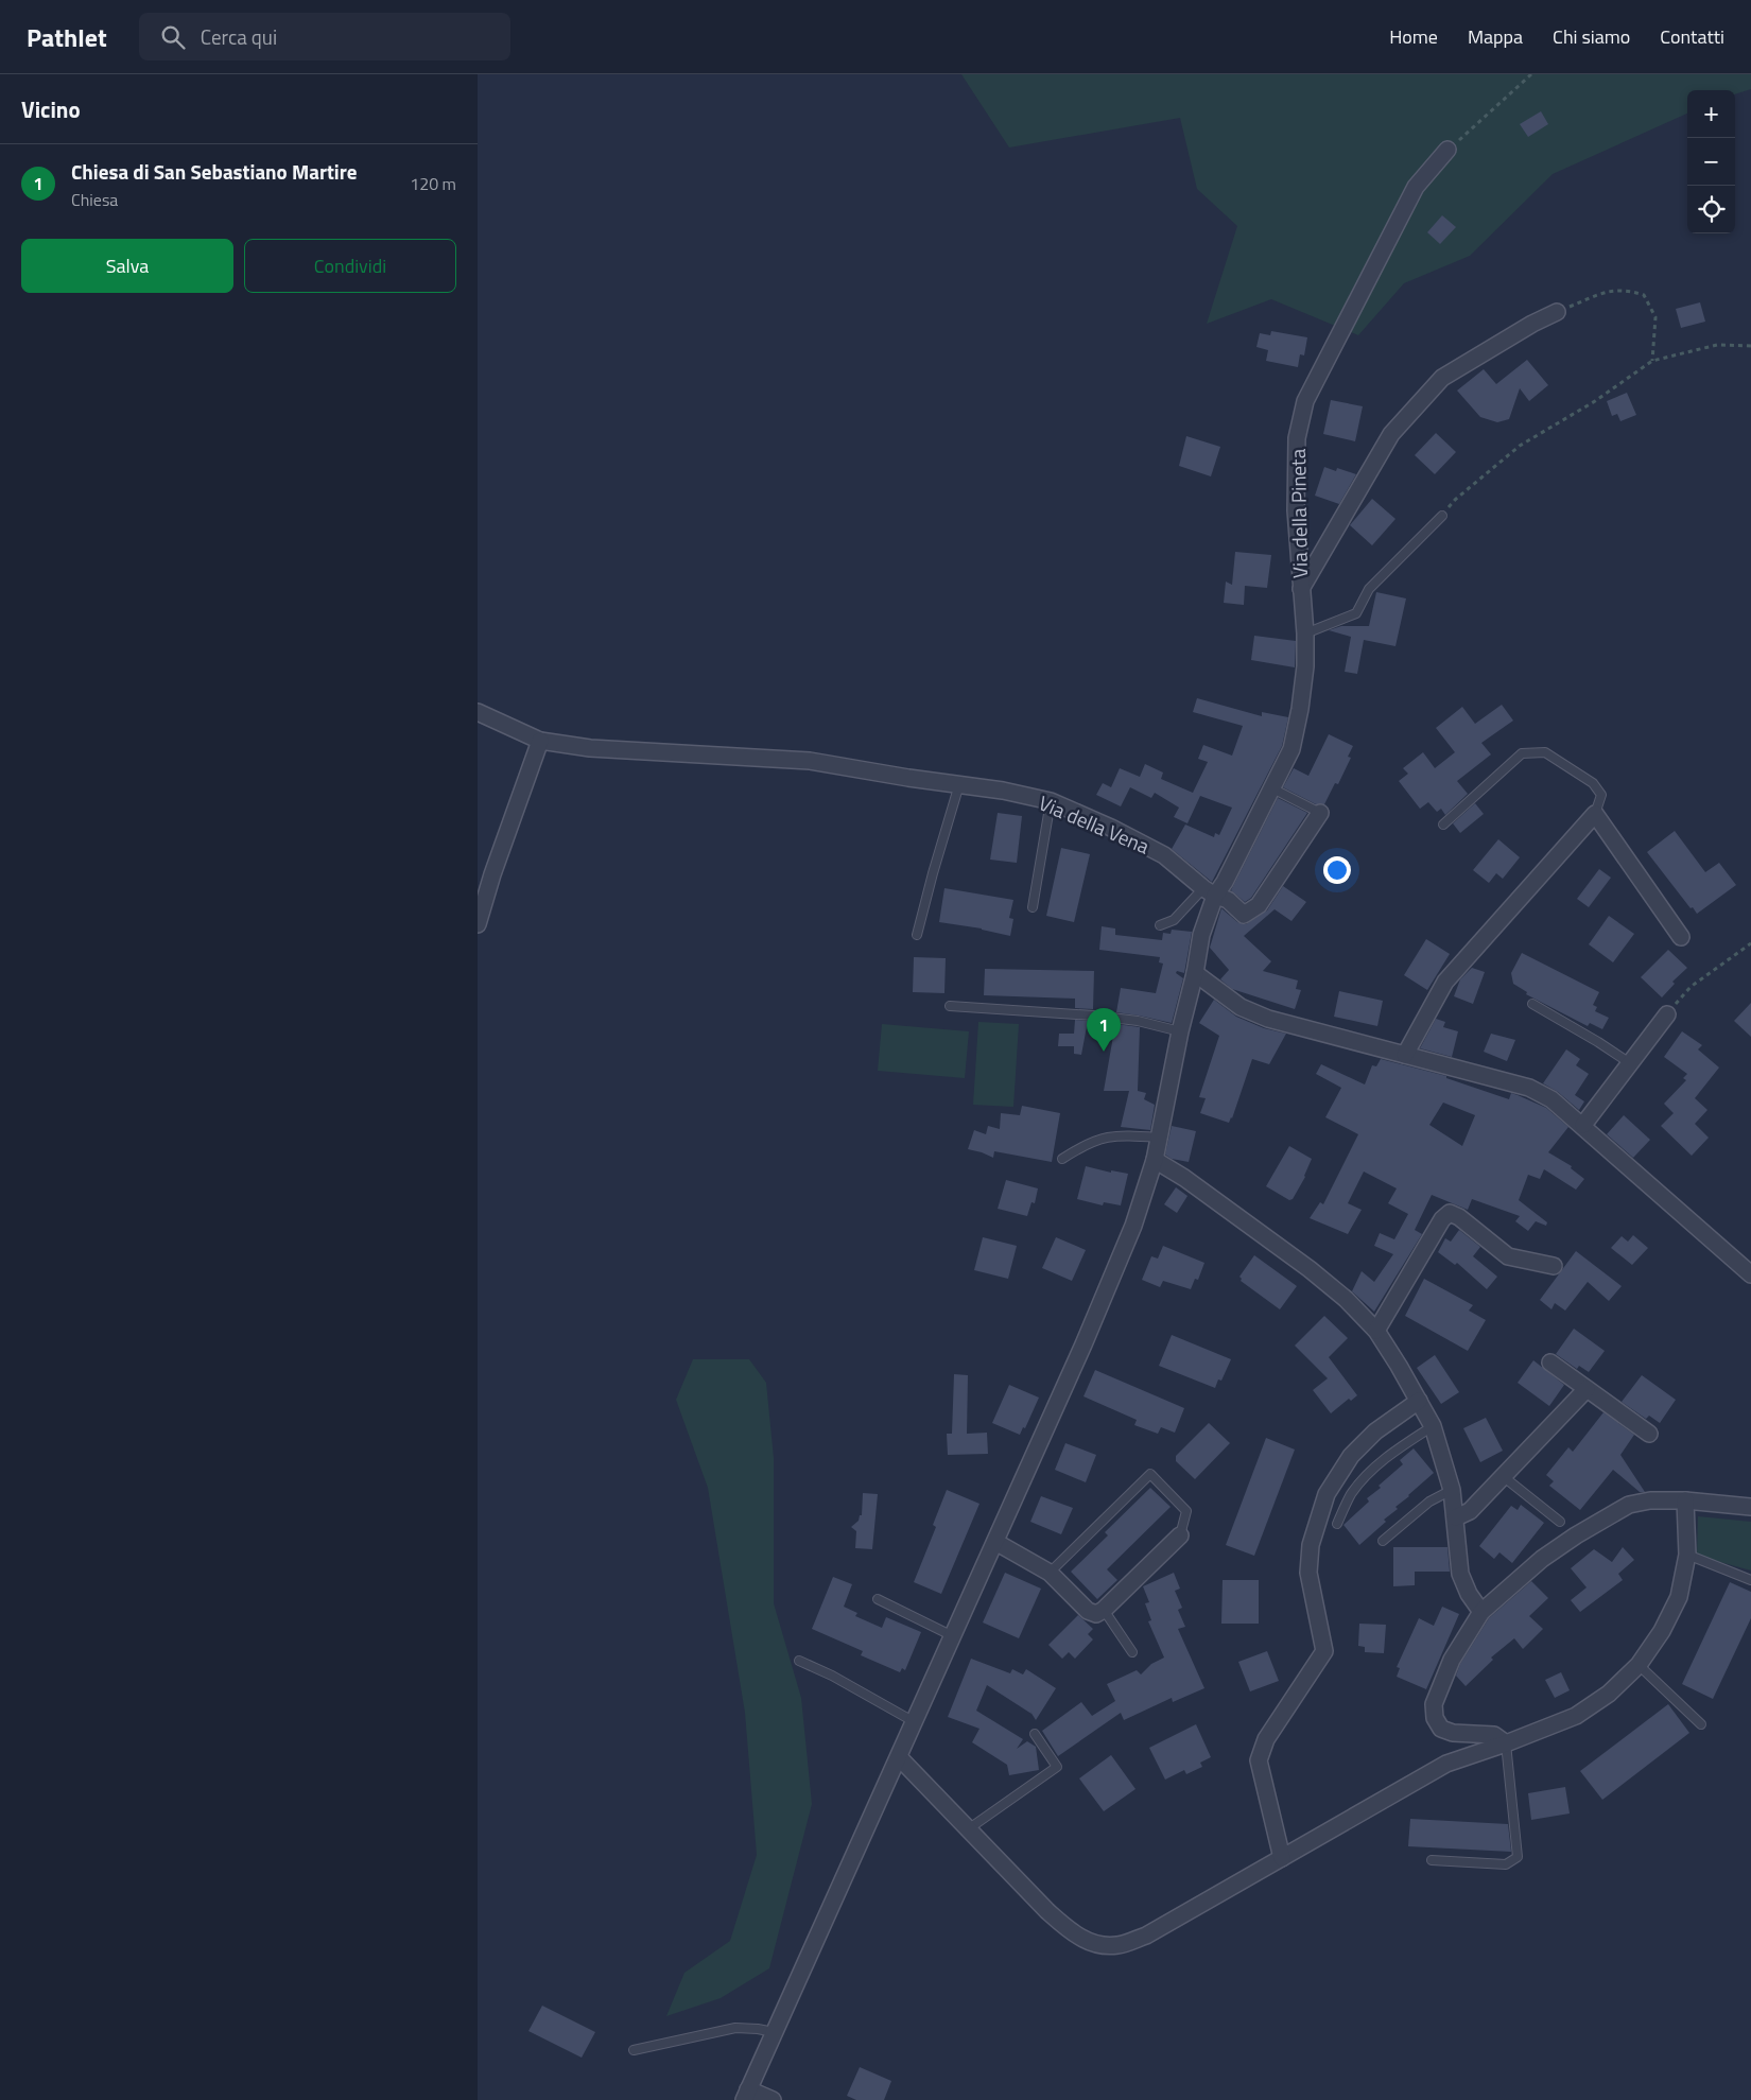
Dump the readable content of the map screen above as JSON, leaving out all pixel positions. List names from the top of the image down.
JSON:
{
  "streets": {
    "street": ["Via della Pineta", "Via della Vena"]
  },
  "crossings": [
    ["Via della Pineta", "Via della Vena"]
  ],
  "page": {
    "header": "Pathlet",
    "search": "Cerca qui",
    "nav": [
      "Home",
      "Mappa",
      "Chi siamo",
      "Contatti"
    ],
    "heading": "Vicino",
    "map_buttons": ["+", "−"],
    "list": [
      {
        "mark": "1",
        "name": "Chiesa di San Sebastiano Martire",
        "note": "Chiesa",
        "value": "120 m"
      }
    ],
    "buttons": ["Salva", "Condividi"],
    "pins": "1"
  }
}
